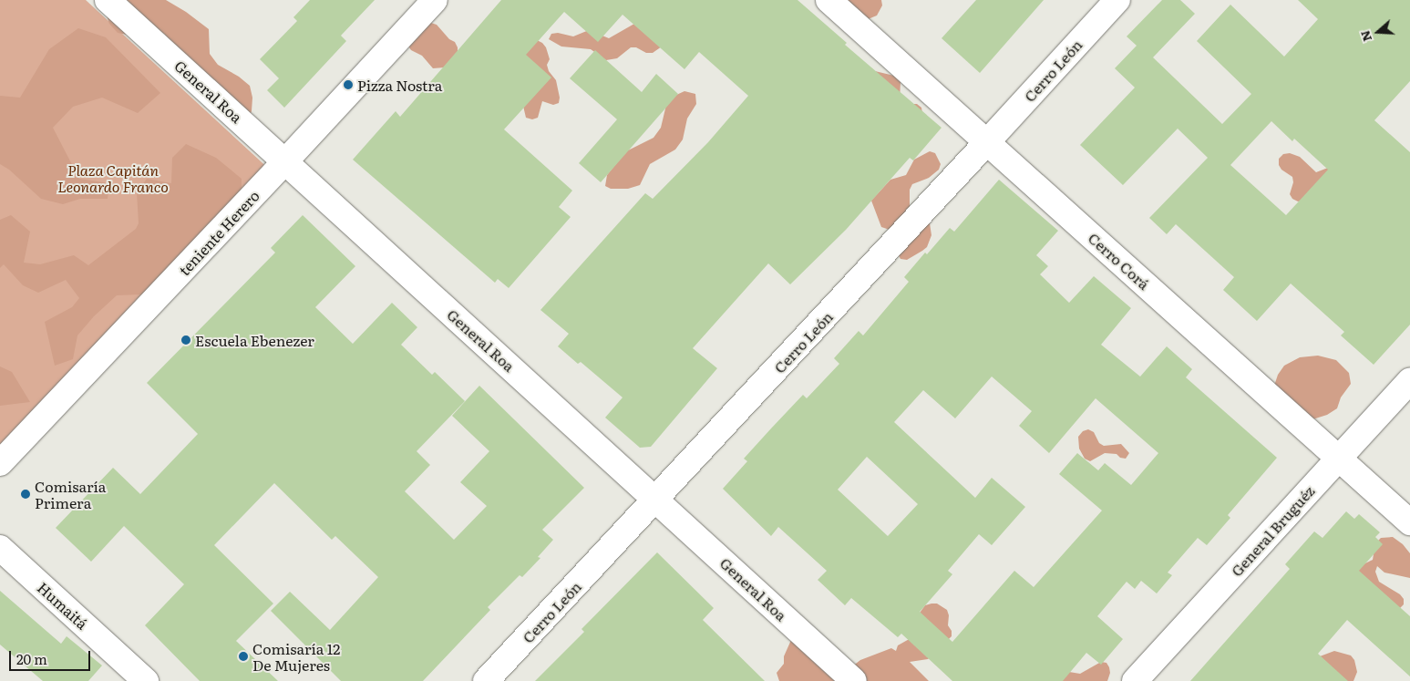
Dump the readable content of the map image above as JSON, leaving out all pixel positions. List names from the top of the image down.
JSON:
{
  "streets": {
    "street": [
      "Cerro León",
      "General Roa",
      "teniente Herero",
      "Cerro Corá",
      "General Bruguéz",
      "Humaitá"
    ]
  },
  "crossings": [
    ["Cerro León", "General Roa"],
    ["Cerro León", "Cerro Corá"],
    ["General Roa", "teniente Herero"],
    ["Cerro Corá", "General Bruguéz"]
  ],
  "parks": ["Plaza Capitán Leonardo Franco"],
  "places": [
    "Pizza Nostra",
    "Escuela Ebenezer",
    "Comisaría Primera",
    "Comisaría 12 De Mujeres"
  ],
  "scale_bar": "20 m",
  "north": "left"
}
